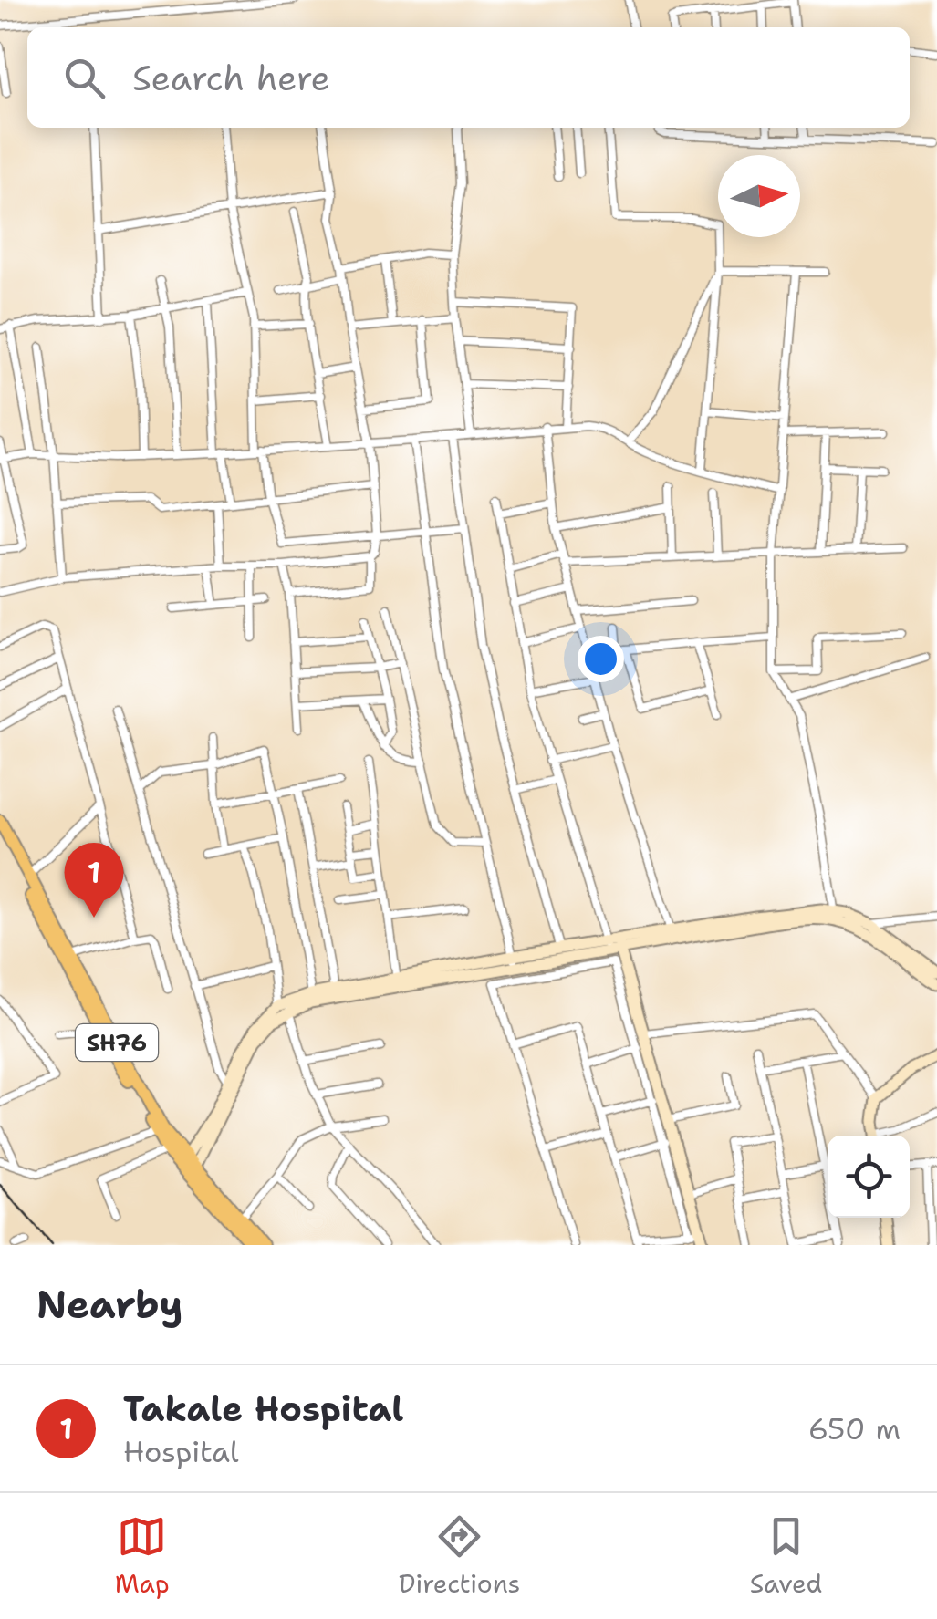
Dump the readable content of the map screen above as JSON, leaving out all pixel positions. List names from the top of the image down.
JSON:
{
  "streets": {
    "main road": ["SH76"]
  },
  "north": "right",
  "page": {
    "search": "Search here",
    "pins": "1",
    "heading": "Nearby",
    "list": [
      {
        "mark": "1",
        "name": "Takale Hospital",
        "note": "Hospital",
        "value": "650 m"
      }
    ],
    "nav": ["Map", "Directions", "Saved"]
  }
}
